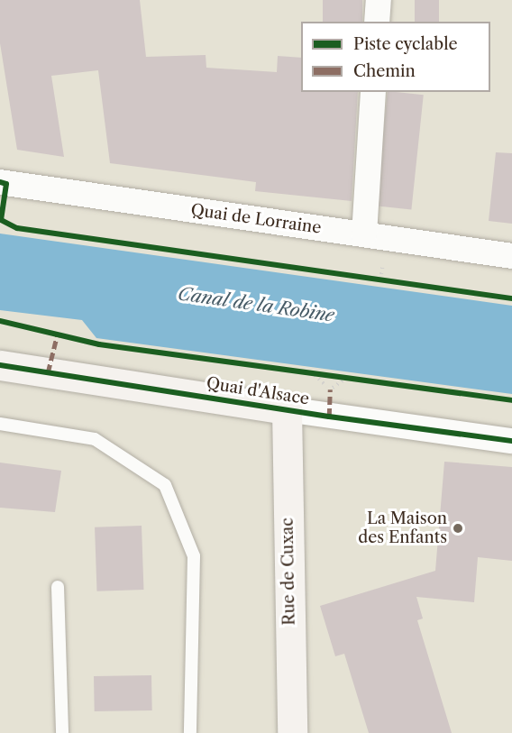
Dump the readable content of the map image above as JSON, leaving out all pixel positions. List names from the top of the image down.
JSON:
{
  "streets": {
    "street": ["Quai de Lorraine", "Quai d'Alsace", "Rue de Cuxac"]
  },
  "crossings": [
    ["Quai d'Alsace", "Rue de Cuxac"]
  ],
  "water": ["Canal de la Robine"],
  "places": ["La Maison des Enfants"],
  "legend": ["Piste cyclable", "Chemin"]
}
